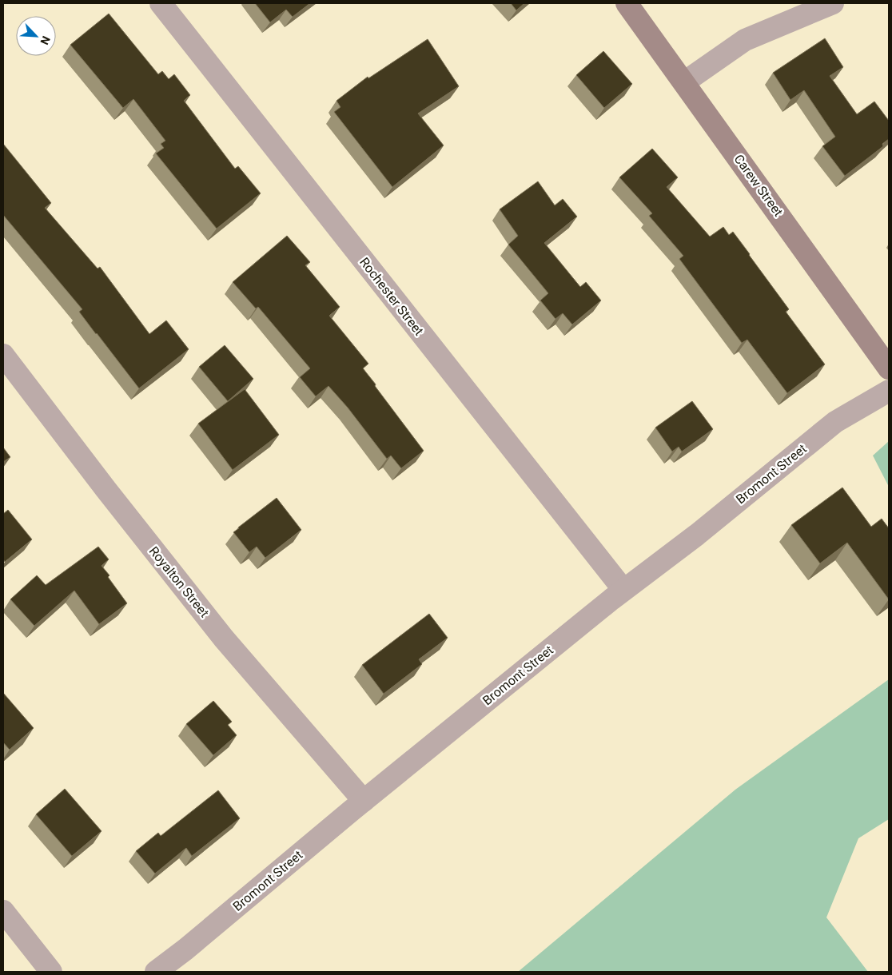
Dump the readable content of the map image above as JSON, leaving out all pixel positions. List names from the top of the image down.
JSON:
{
  "streets": {
    "street": [
      "Carew Street",
      "Rochester Street",
      "Bromont Street",
      "Royalton Street"
    ]
  },
  "crossings": [
    ["Rochester Street", "Bromont Street"],
    ["Bromont Street", "Royalton Street"]
  ],
  "north": "bottom right"
}
